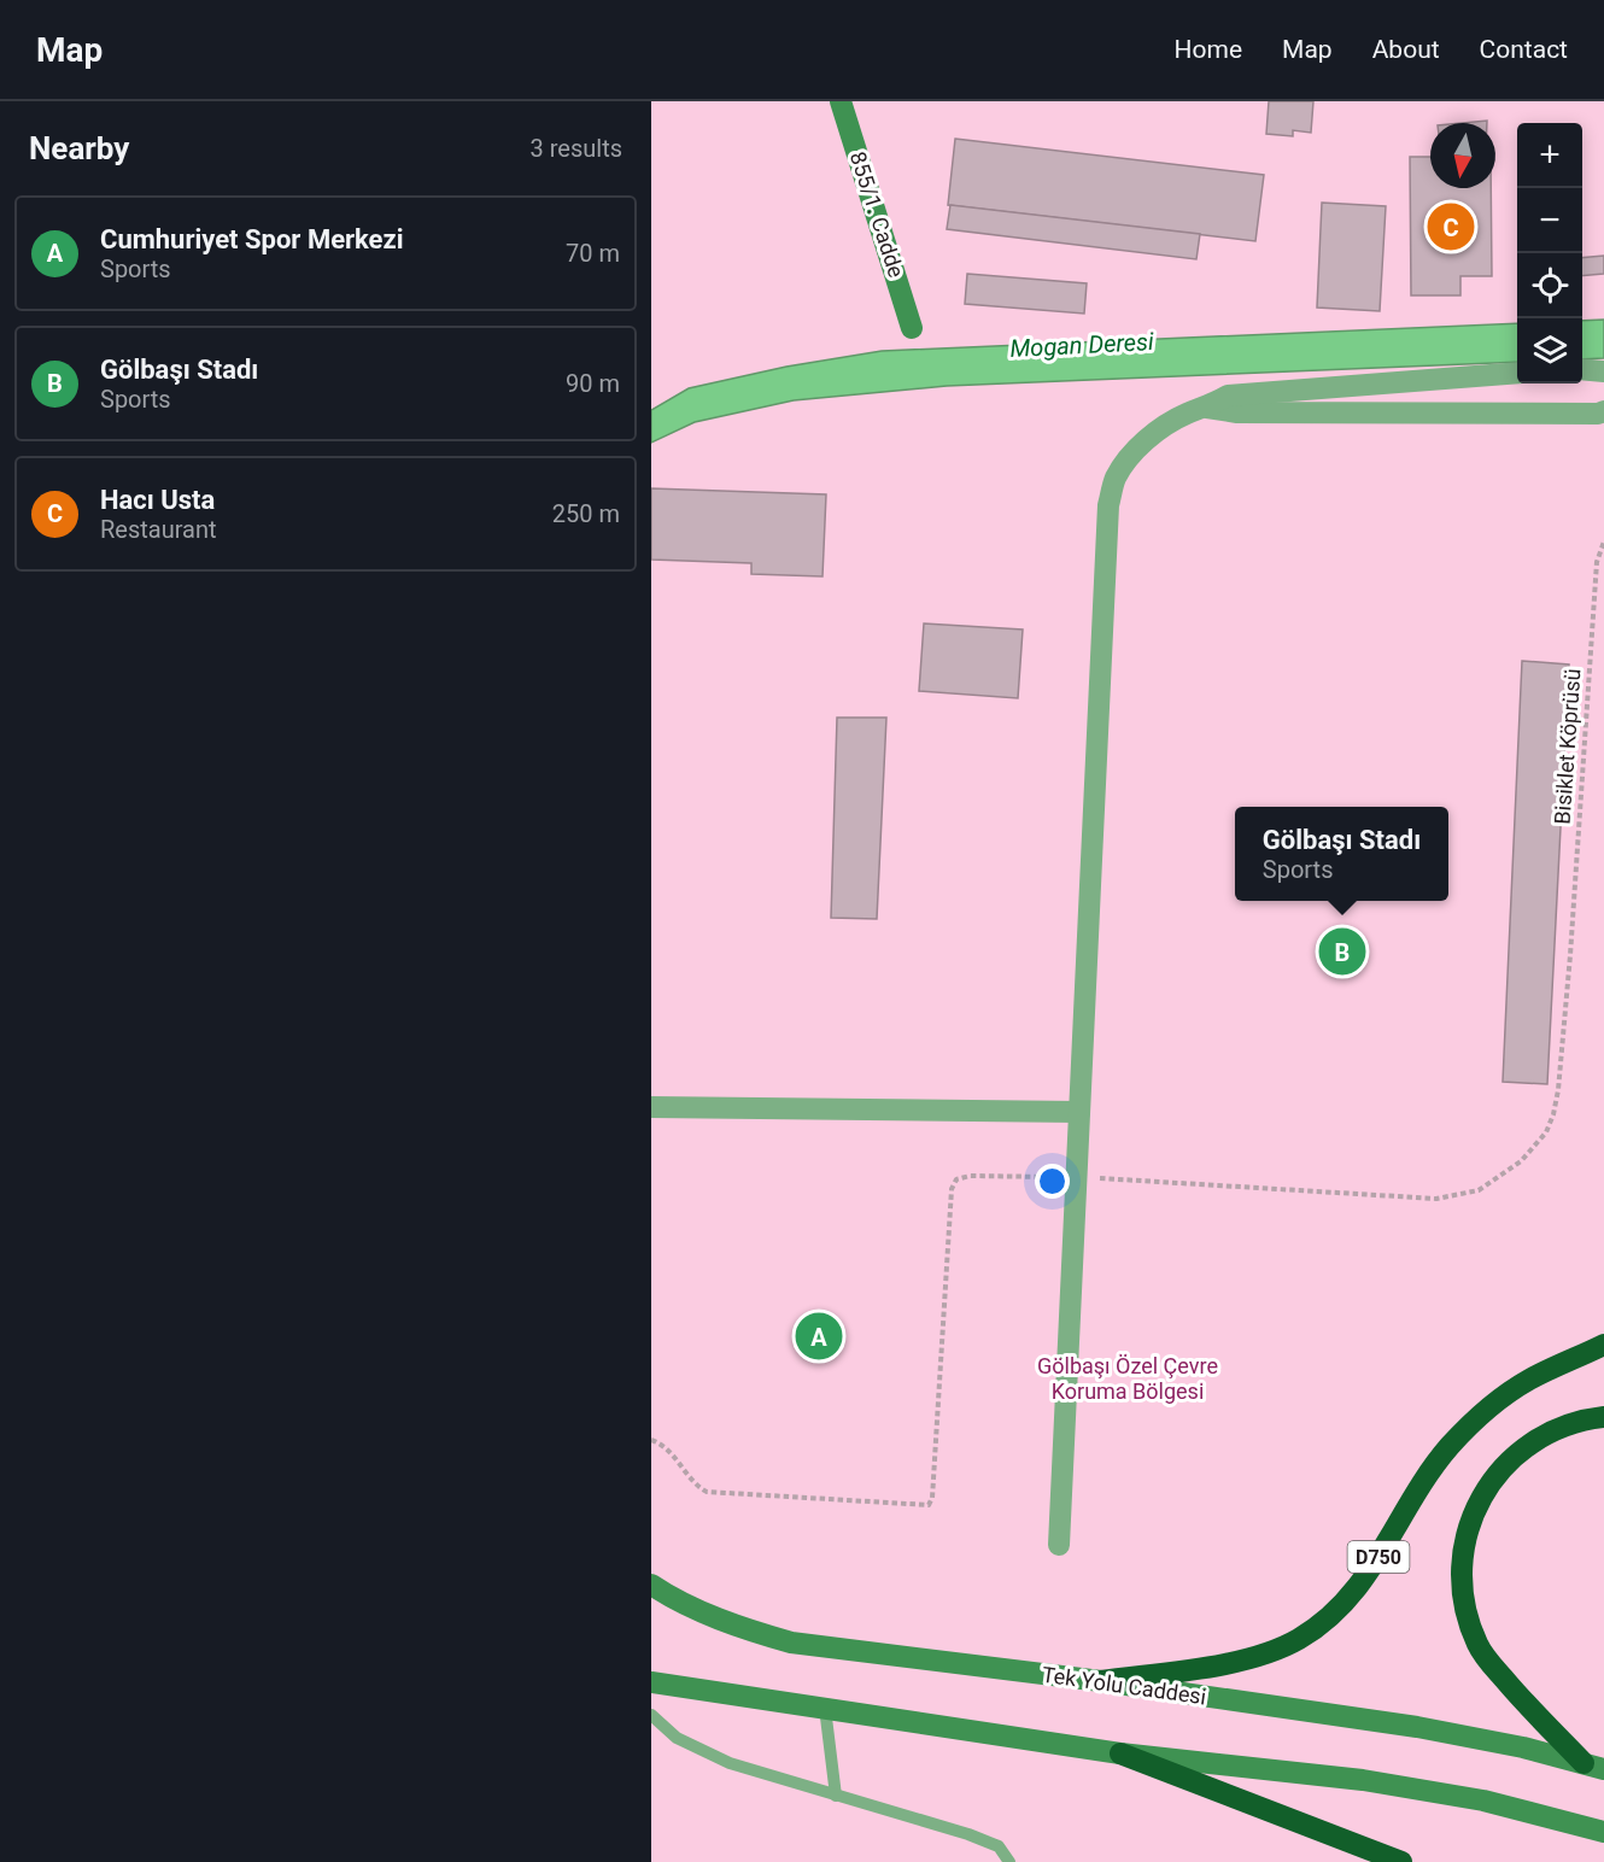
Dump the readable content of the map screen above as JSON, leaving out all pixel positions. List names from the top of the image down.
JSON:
{
  "streets": {
    "highway": ["D750"],
    "main road": ["855/1. Cadde", "Tek Yolu Caddesi"],
    "path": ["Bisiklet Köprüsü"]
  },
  "crossings": [
    ["D750", "Tek Yolu Caddesi"]
  ],
  "water": ["Mogan Deresi"],
  "parks": ["Gölbaşı Özel Çevre Koruma Bölgesi"],
  "north": "bottom",
  "page": {
    "header": "Map",
    "nav": [
      "Home",
      "Map",
      "About",
      "Contact"
    ],
    "heading": ["Nearby", "3 results"],
    "map_buttons": ["+", "−"],
    "list": [
      {
        "mark": "A",
        "name": "Cumhuriyet Spor Merkezi",
        "note": "Sports",
        "value": "70 m"
      },
      {
        "mark": "B",
        "name": "Gölbaşı Stadı",
        "note": "Sports",
        "value": "90 m"
      },
      {
        "mark": "C",
        "name": "Hacı Usta",
        "note": "Restaurant",
        "value": "250 m"
      }
    ],
    "pins": ["C", "B", "A"],
    "popup": ["Gölbaşı Stadı", "Sports"]
  }
}
